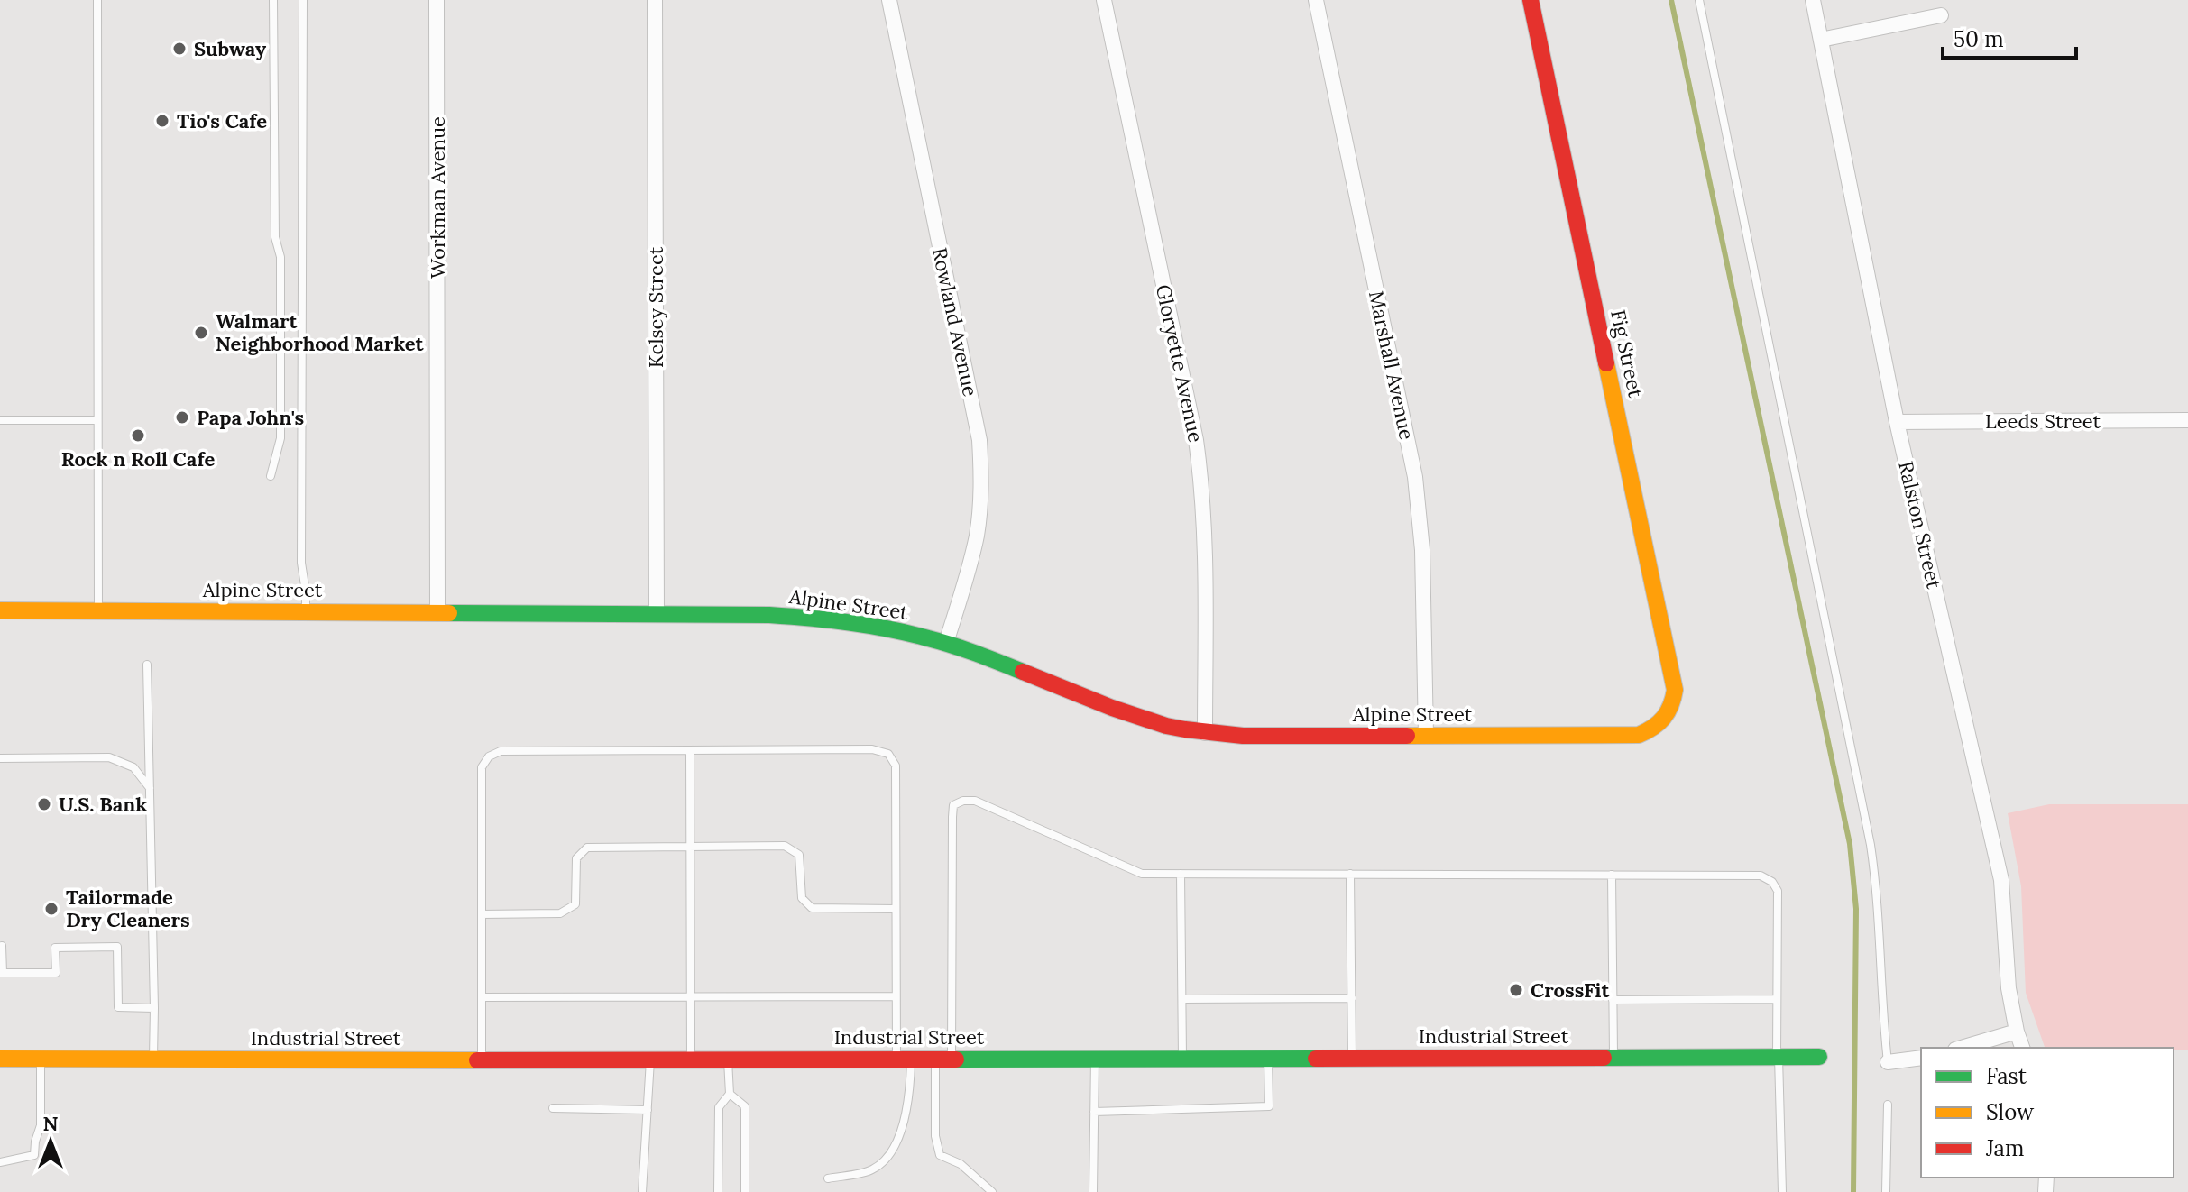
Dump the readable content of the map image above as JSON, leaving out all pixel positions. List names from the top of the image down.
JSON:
{
  "streets": {
    "street": [
      "Workman Avenue",
      "Kelsey Street",
      "Rowland Avenue",
      "Fig Street",
      "Gloryette Avenue",
      "Marshall Avenue",
      "Leeds Street",
      "Ralston Street",
      "Alpine Street",
      "Industrial Street"
    ]
  },
  "crossings": [
    ["Workman Avenue", "Alpine Street"],
    ["Kelsey Street", "Alpine Street"],
    ["Rowland Avenue", "Alpine Street"],
    ["Fig Street", "Alpine Street"],
    ["Gloryette Avenue", "Alpine Street"],
    ["Marshall Avenue", "Alpine Street"],
    ["Leeds Street", "Ralston Street"]
  ],
  "places": [
    "Subway",
    "Tio's Cafe",
    "Walmart Neighborhood Market",
    "Papa John's",
    "Rock n Roll Cafe",
    "U.S. Bank",
    "Tailormade Dry Cleaners",
    "CrossFit"
  ],
  "legend": ["Fast", "Slow", "Jam"],
  "scale_bar": "50 m",
  "north": "top"
}
